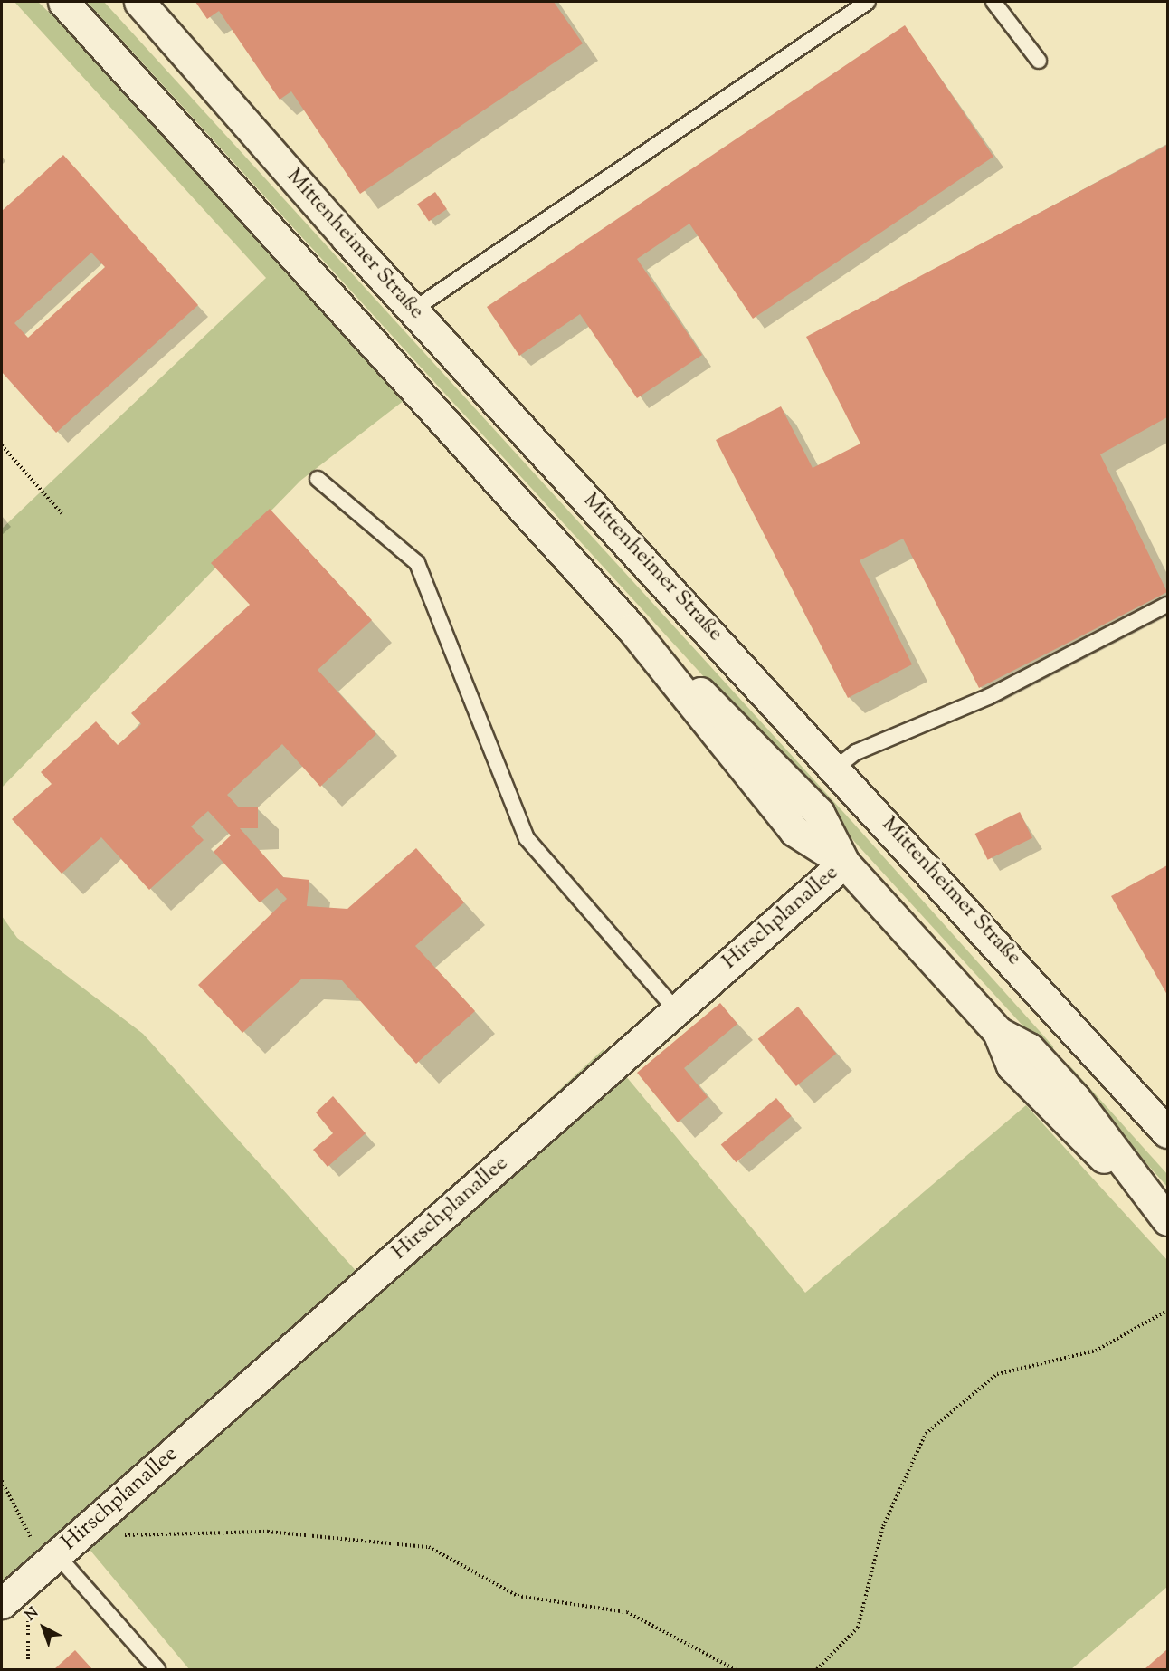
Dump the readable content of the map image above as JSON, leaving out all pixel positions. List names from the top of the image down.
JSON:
{
  "streets": {
    "street": ["Mittenheimer Straße", "Hirschplanallee"]
  },
  "north": "top left"
}
